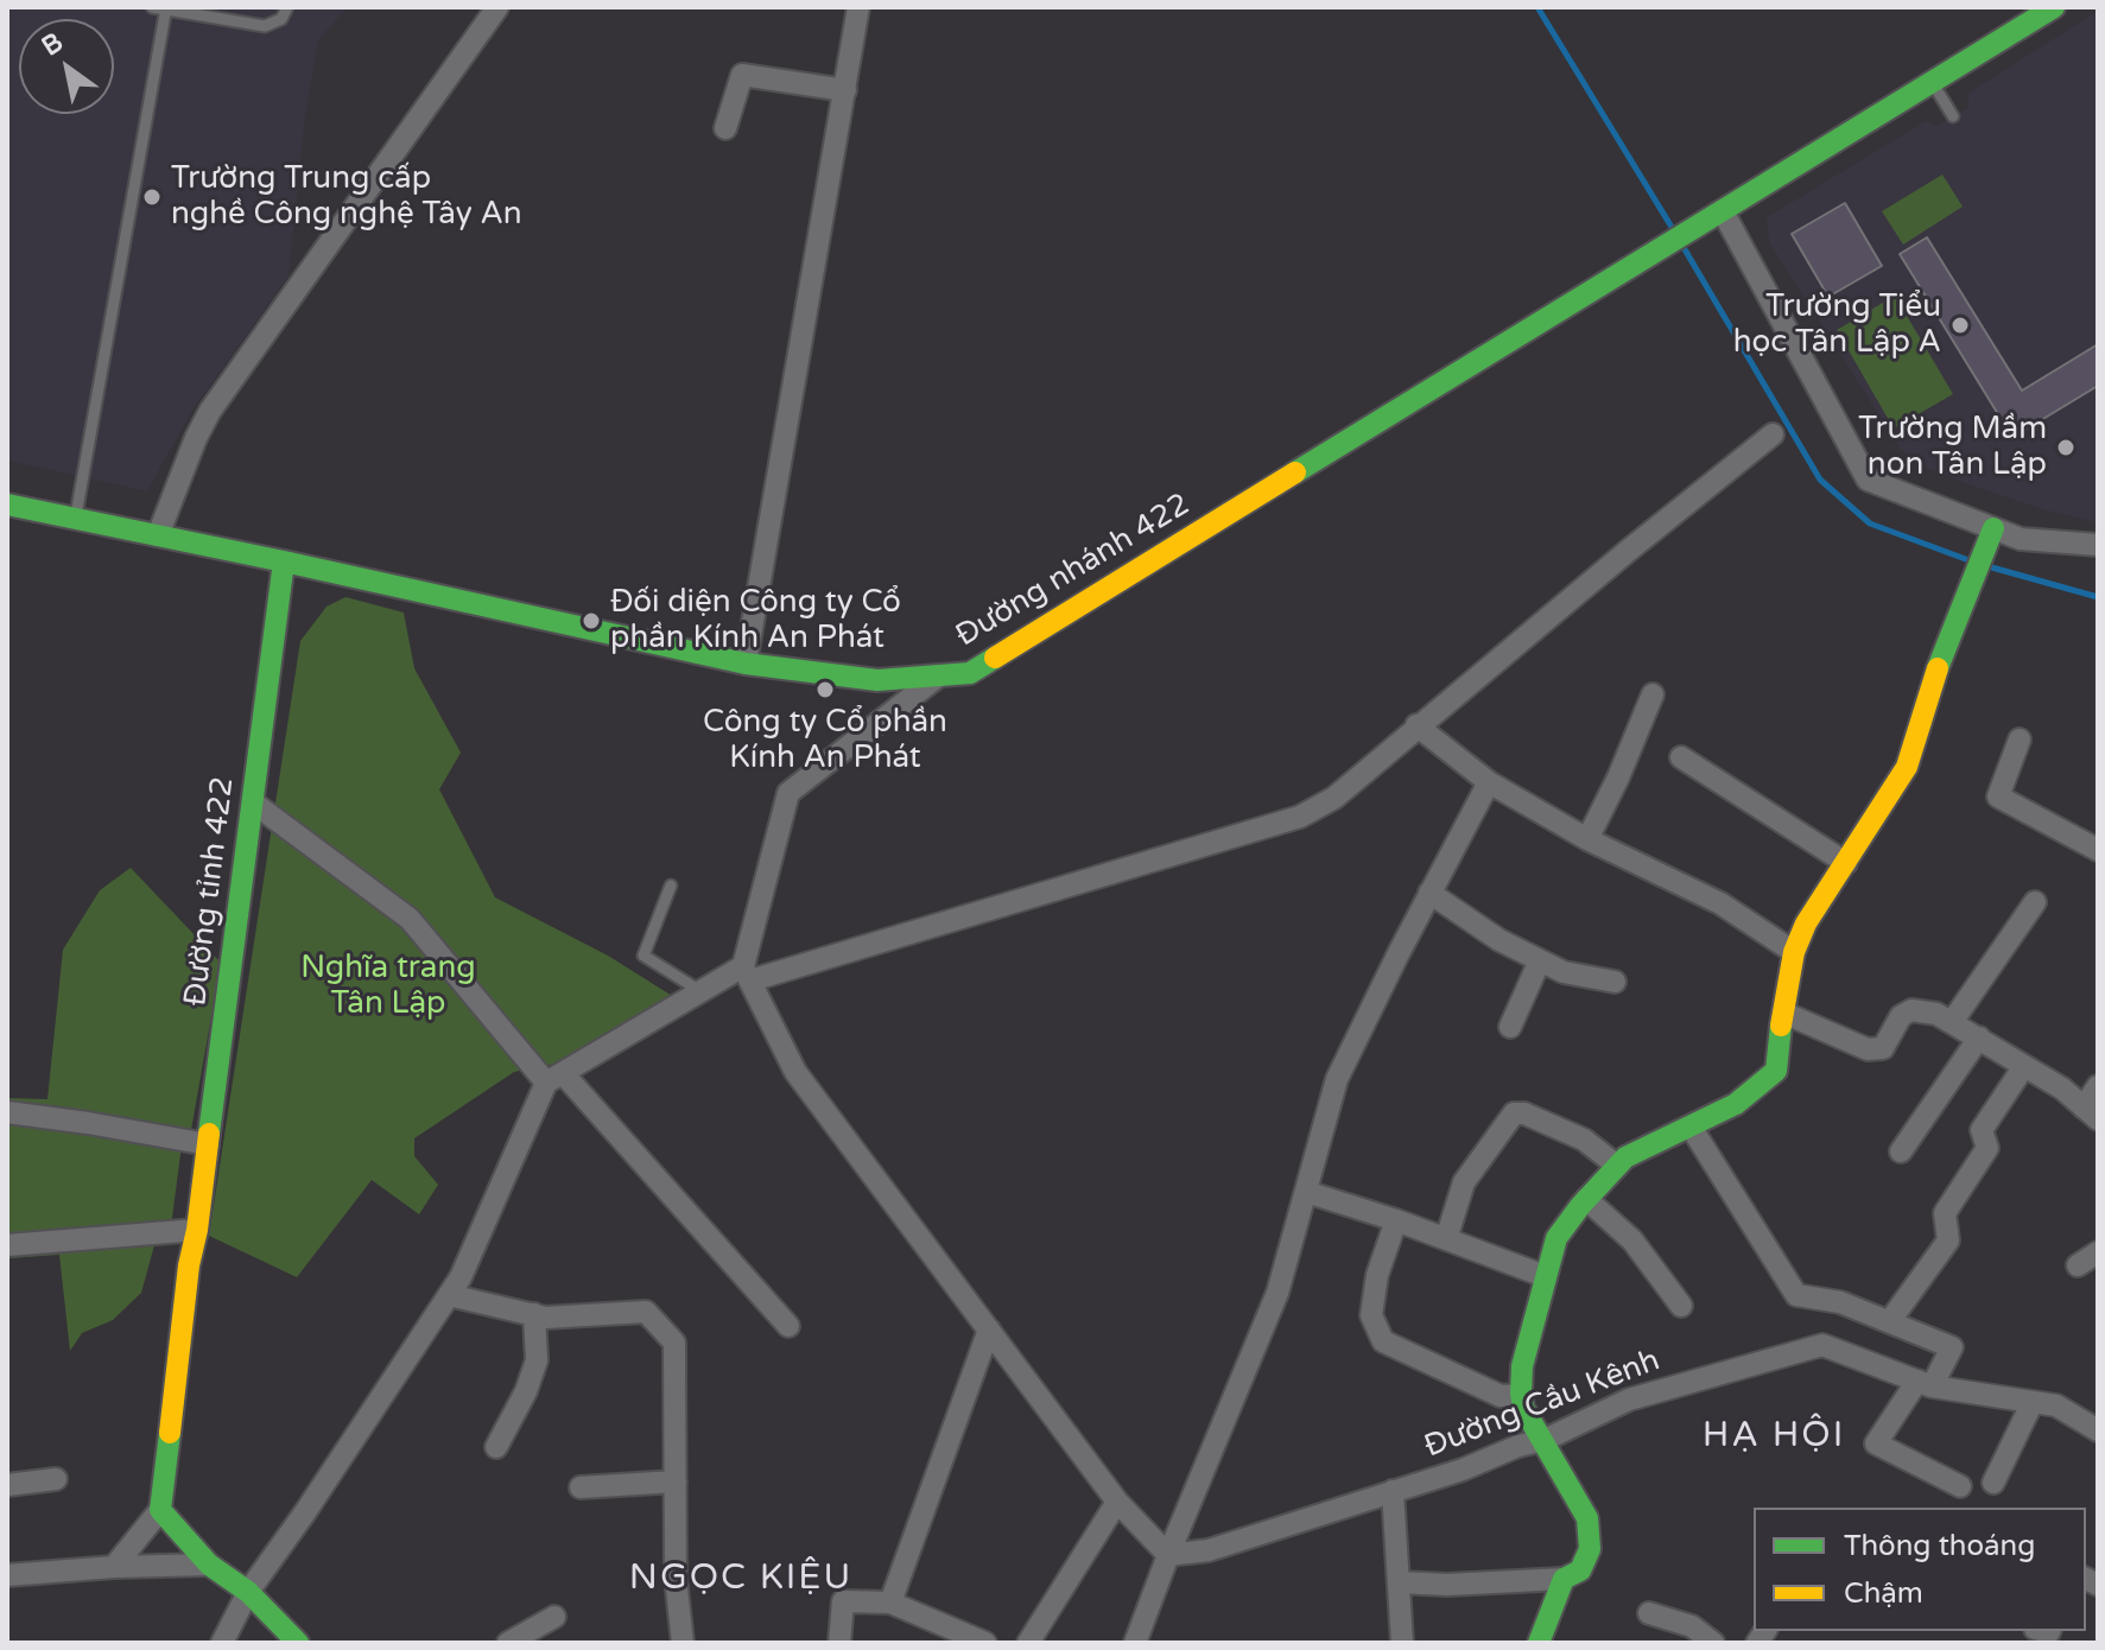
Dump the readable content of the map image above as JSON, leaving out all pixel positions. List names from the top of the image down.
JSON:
{
  "streets": {
    "street": ["Đường nhánh 422", "Đường tỉnh 422", "Đường Cầu Kênh"]
  },
  "crossings": [
    ["Đường nhánh 422", "Đường tỉnh 422"]
  ],
  "districts": ["HẠ HỘI", "NGỌC KIỆU"],
  "parks": ["Nghĩa trang Tân Lập"],
  "places": [
    "Trường Trung cấp nghề Công nghệ Tây An",
    "Trường Tiểu học Tân Lập A",
    "Trường Mầm non Tân Lập",
    "Đối diện Công ty Cổ phần Kính An Phát",
    "Công ty Cổ phần Kính An Phát"
  ],
  "legend": ["Thông thoáng", "Chậm"],
  "north": "top left"
}
